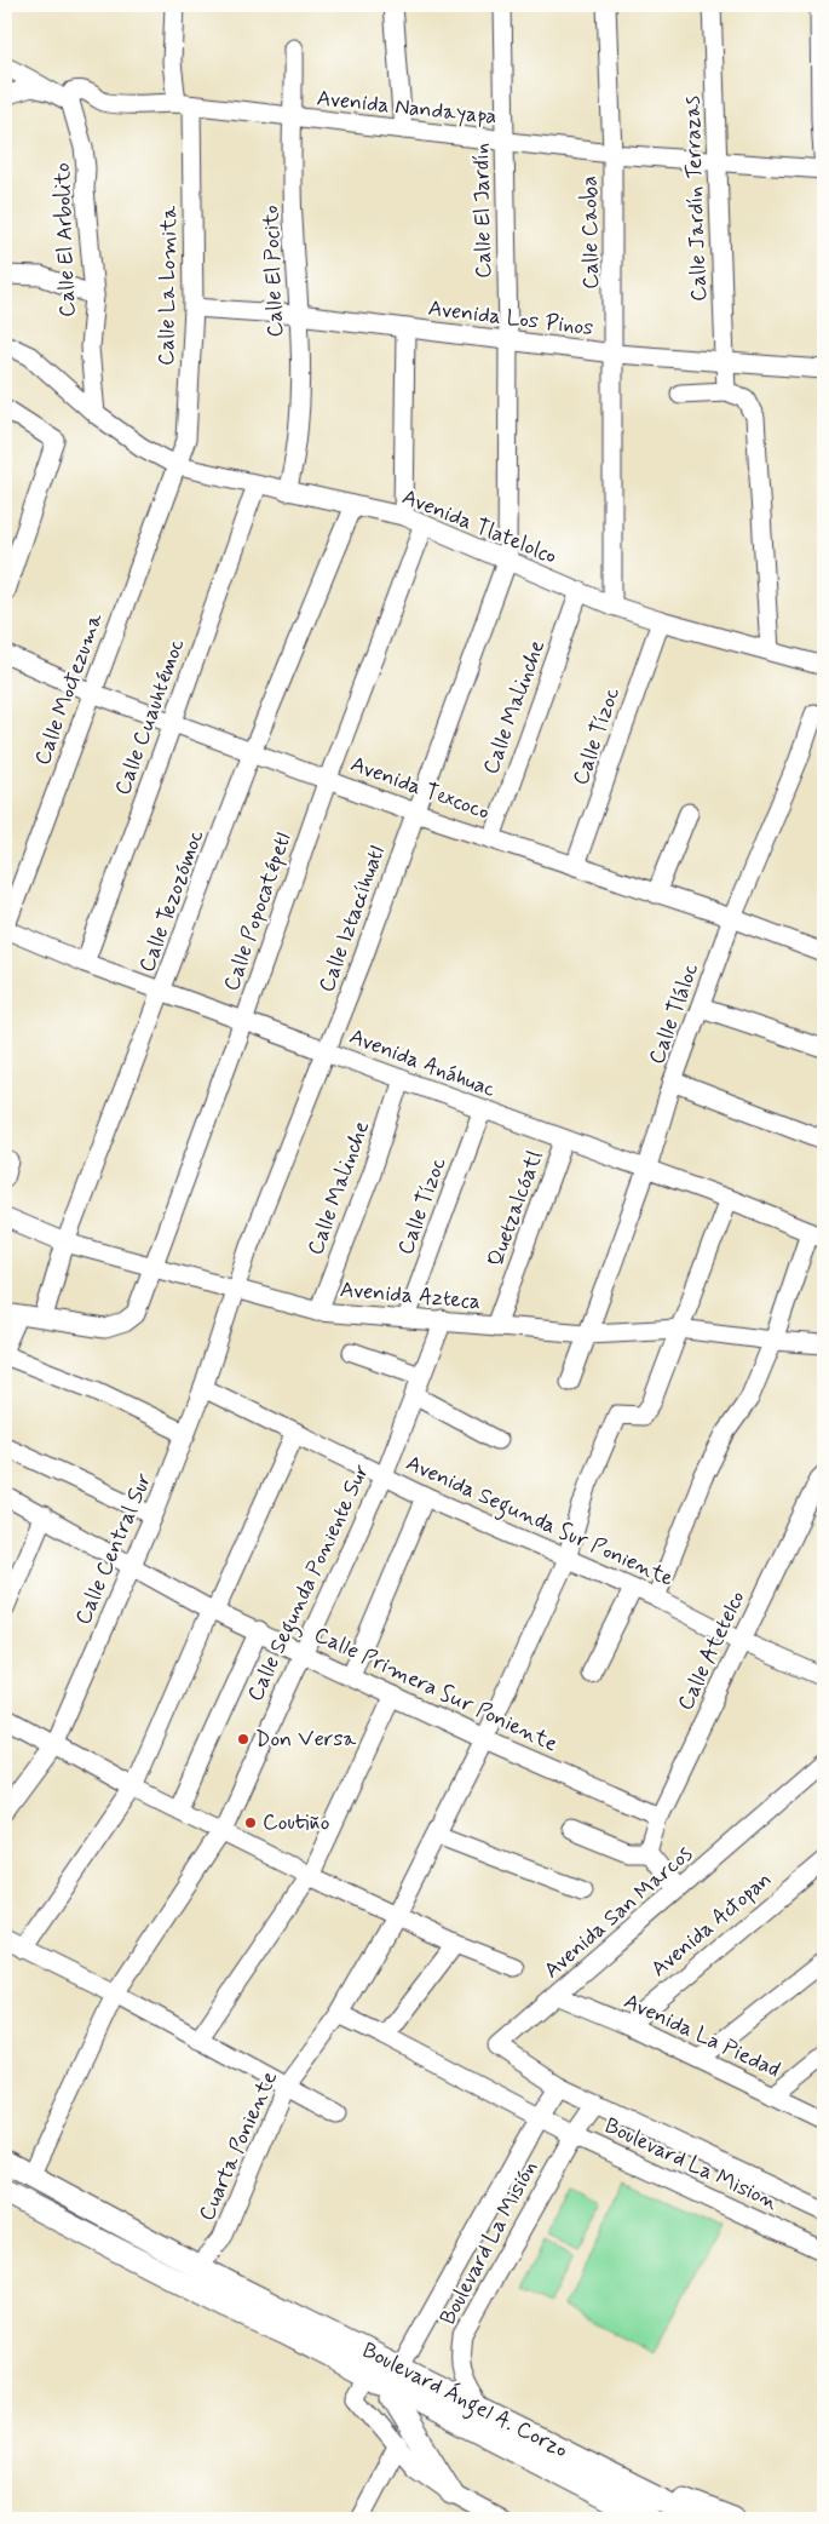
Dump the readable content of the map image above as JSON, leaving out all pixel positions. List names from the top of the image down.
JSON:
{
  "streets": {
    "main road": ["Boulevard Ángel A. Corzo"],
    "street": [
      "Avenida Nandayapa",
      "Calle Jardín Terrazas",
      "Calle El Jardín",
      "Calle Caoba",
      "Calle El Arbolito",
      "Calle El Pocito",
      "Calle La Lomita",
      "Avenida Los Pinos",
      "Avenida Tlatelolco",
      "Calle Moctezuma",
      "Calle Malinche",
      "Calle Cuauhtémoc",
      "Calle Tízoc",
      "Avenida Texcoco",
      "Calle Tezozómoc",
      "Calle Popocatépetl",
      "Calle Iztaccíhuatl",
      "Calle Tláloc",
      "Avenida Anáhuac",
      "Quetzalcóatl",
      "Avenida Azteca",
      "Avenida Segunda Sur Poniente",
      "Calle Central Sur",
      "Calle Segunda Poniente Sur",
      "Calle Atetelco",
      "Calle Primera Sur Poniente",
      "Avenida San Marcos",
      "Avenida Actopan",
      "Avenida La Piedad",
      "Cuarta Poniente",
      "Boulevard La Mision",
      "Boulevard La Misión"
    ]
  },
  "crossings": [
    ["Avenida Nandayapa", "Calle Jardín Terrazas"],
    ["Avenida Nandayapa", "Calle El Jardín"],
    ["Avenida Nandayapa", "Calle Caoba"],
    ["Avenida Nandayapa", "Calle El Arbolito"],
    ["Avenida Nandayapa", "Calle El Pocito"],
    ["Avenida Nandayapa", "Calle La Lomita"],
    ["Calle Jardín Terrazas", "Avenida Los Pinos"],
    ["Calle El Jardín", "Avenida Los Pinos"],
    ["Calle El Jardín", "Avenida Tlatelolco"],
    ["Calle El Jardín", "Calle Iztaccíhuatl"],
    ["Calle Caoba", "Avenida Los Pinos"],
    ["Calle Caoba", "Avenida Tlatelolco"],
    ["Calle El Arbolito", "Avenida Tlatelolco"],
    ["Calle El Pocito", "Avenida Los Pinos"],
    ["Calle El Pocito", "Avenida Tlatelolco"],
    ["Calle La Lomita", "Avenida Los Pinos"],
    ["Calle La Lomita", "Avenida Tlatelolco"],
    ["Calle La Lomita", "Calle Moctezuma"],
    ["Avenida Tlatelolco", "Calle Moctezuma"],
    ["Avenida Tlatelolco", "Calle Malinche"],
    ["Avenida Tlatelolco", "Calle Cuauhtémoc"],
    ["Avenida Tlatelolco", "Calle Tízoc"],
    ["Avenida Tlatelolco", "Calle Tezozómoc"],
    ["Avenida Tlatelolco", "Calle Popocatépetl"],
    ["Avenida Tlatelolco", "Calle Iztaccíhuatl"],
    ["Calle Moctezuma", "Avenida Texcoco"],
    ["Calle Moctezuma", "Avenida Anáhuac"],
    ["Calle Malinche", "Avenida Texcoco"],
    ["Calle Malinche", "Avenida Anáhuac"],
    ["Calle Malinche", "Avenida Azteca"],
    ["Calle Cuauhtémoc", "Avenida Texcoco"],
    ["Calle Cuauhtémoc", "Avenida Anáhuac"],
    ["Calle Tízoc", "Avenida Texcoco"],
    ["Calle Tízoc", "Avenida Anáhuac"],
    ["Calle Tízoc", "Avenida Azteca"],
    ["Avenida Texcoco", "Calle Tezozómoc"],
    ["Avenida Texcoco", "Calle Popocatépetl"],
    ["Avenida Texcoco", "Calle Iztaccíhuatl"],
    ["Avenida Texcoco", "Calle Tláloc"],
    ["Calle Tezozómoc", "Calle Popocatépetl"],
    ["Calle Tezozómoc", "Avenida Anáhuac"],
    ["Calle Tezozómoc", "Avenida Azteca"],
    ["Calle Popocatépetl", "Avenida Anáhuac"],
    ["Calle Popocatépetl", "Avenida Azteca"],
    ["Calle Iztaccíhuatl", "Avenida Anáhuac"],
    ["Calle Iztaccíhuatl", "Avenida Azteca"],
    ["Calle Iztaccíhuatl", "Calle Central Sur"],
    ["Calle Tláloc", "Avenida Anáhuac"],
    ["Calle Tláloc", "Avenida Azteca"],
    ["Avenida Anáhuac", "Quetzalcóatl"],
    ["Quetzalcóatl", "Avenida Azteca"],
    ["Avenida Azteca", "Calle Central Sur"],
    ["Avenida Azteca", "Calle Segunda Poniente Sur"],
    ["Avenida Segunda Sur Poniente", "Calle Central Sur"],
    ["Avenida Segunda Sur Poniente", "Calle Segunda Poniente Sur"],
    ["Avenida Segunda Sur Poniente", "Calle Atetelco"],
    ["Calle Central Sur", "Calle Primera Sur Poniente"],
    ["Calle Segunda Poniente Sur", "Calle Primera Sur Poniente"],
    ["Calle Atetelco", "Calle Primera Sur Poniente"],
    ["Calle Primera Sur Poniente", "Cuarta Poniente"],
    ["Avenida San Marcos", "Avenida La Piedad"],
    ["Avenida San Marcos", "Boulevard La Mision"],
    ["Avenida San Marcos", "Boulevard La Misión"],
    ["Avenida Actopan", "Avenida La Piedad"],
    ["Cuarta Poniente", "Boulevard La Mision"],
    ["Boulevard La Mision", "Boulevard La Misión"],
    ["Boulevard La Misión", "Boulevard Ángel A. Corzo"]
  ],
  "places": ["Don Versa", "Coutiño"]
}
